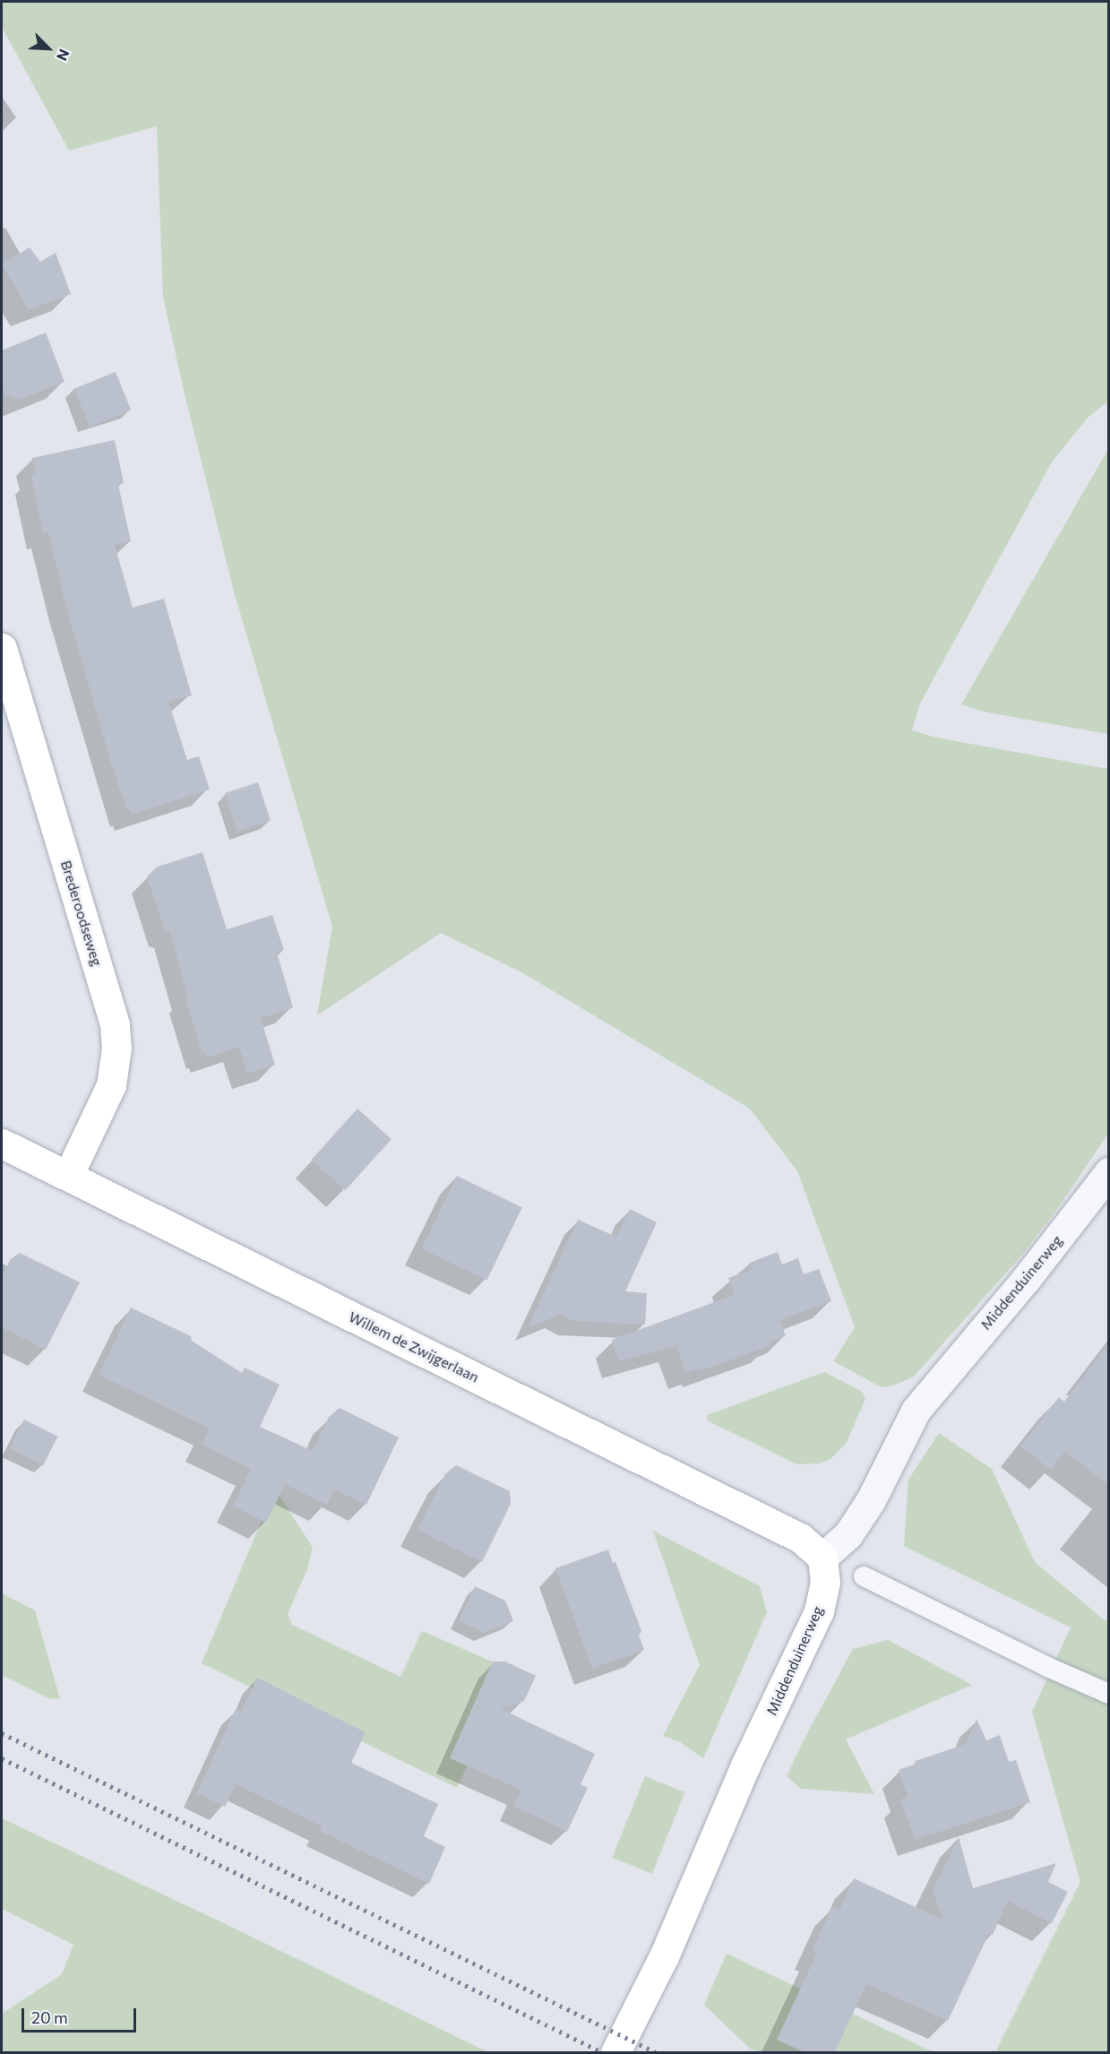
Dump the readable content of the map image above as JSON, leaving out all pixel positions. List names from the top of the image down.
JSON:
{
  "streets": {
    "street": ["Brederoodseweg", "Middenduinerweg", "Willem de Zwijgerlaan"]
  },
  "crossings": [
    ["Brederoodseweg", "Willem de Zwijgerlaan"],
    ["Middenduinerweg", "Willem de Zwijgerlaan"]
  ],
  "scale_bar": "20 m",
  "north": "bottom right"
}
